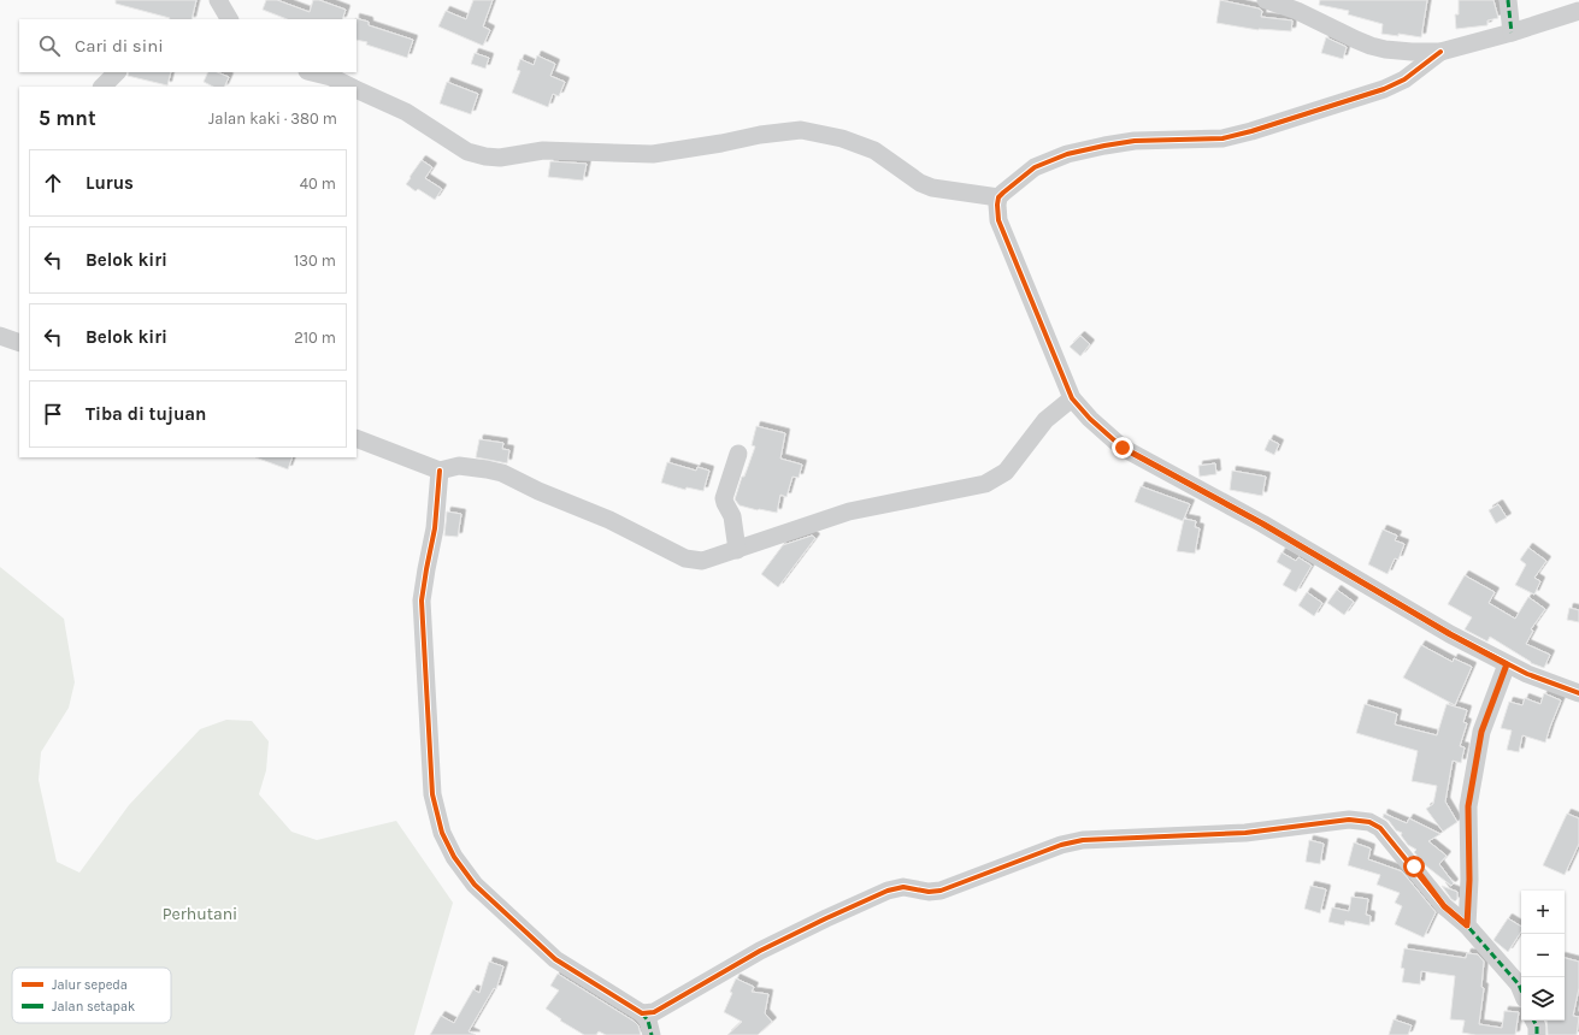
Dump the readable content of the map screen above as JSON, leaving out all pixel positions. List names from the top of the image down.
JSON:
{
  "parks": ["Perhutani"],
  "legend": ["Jalur sepeda", "Jalan setapak"],
  "page": {
    "search": "Cari di sini",
    "heading": ["5 mnt", "Jalan kaki · 380 m"],
    "list": [
      ["Lurus", "40 m"],
      ["Belok kiri", "130 m"],
      ["Belok kiri", "210 m"],
      "Tiba di tujuan"
    ],
    "map_buttons": ["+", "−"]
  }
}
